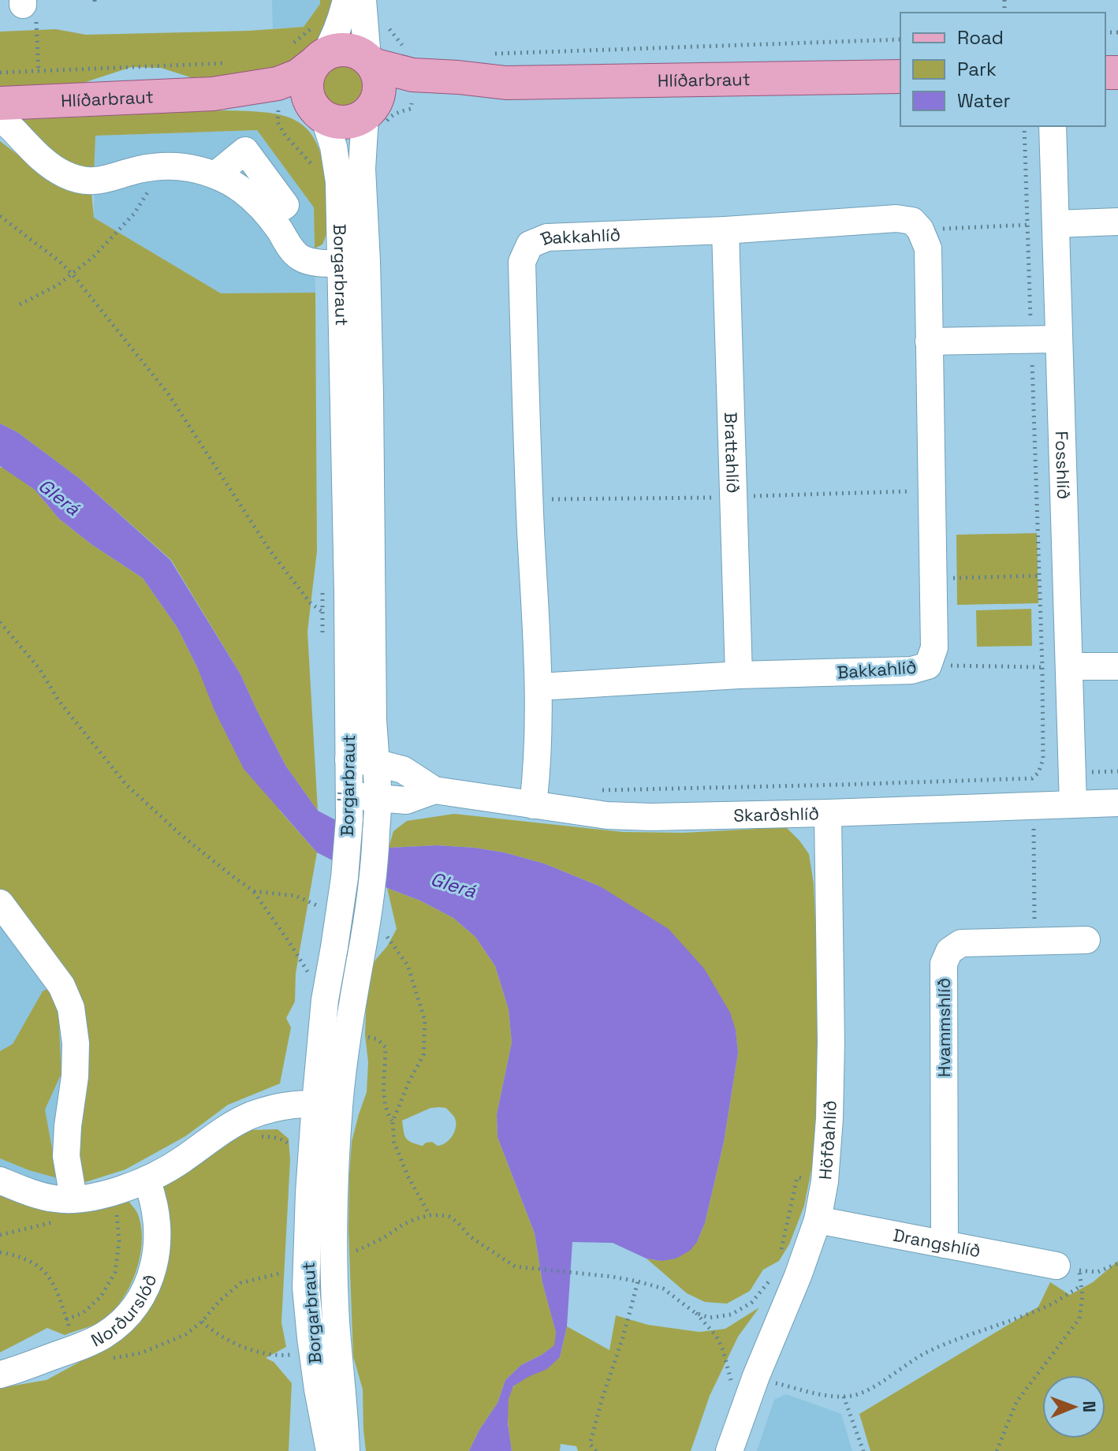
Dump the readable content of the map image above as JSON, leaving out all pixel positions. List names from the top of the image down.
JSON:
{
  "streets": {
    "main road": ["Hlíðarbraut"],
    "street": [
      "Bakkahlíð",
      "Borgarbraut",
      "Brattahlíð",
      "Fosshlíð",
      "Skarðshlíð",
      "Hvammshlíð",
      "Höfðahlíð",
      "Drangshlíð",
      "Norðurslóð"
    ]
  },
  "crossings": [
    ["Hlíðarbraut", "Borgarbraut"],
    ["Bakkahlíð", "Brattahlíð"],
    ["Bakkahlíð", "Skarðshlíð"],
    ["Borgarbraut", "Skarðshlíð"],
    ["Fosshlíð", "Skarðshlíð"],
    ["Skarðshlíð", "Höfðahlíð"],
    ["Hvammshlíð", "Drangshlíð"],
    ["Höfðahlíð", "Drangshlíð"]
  ],
  "water": ["Glerá"],
  "legend": ["Road", "Park", "Water"],
  "north": "right"
}
